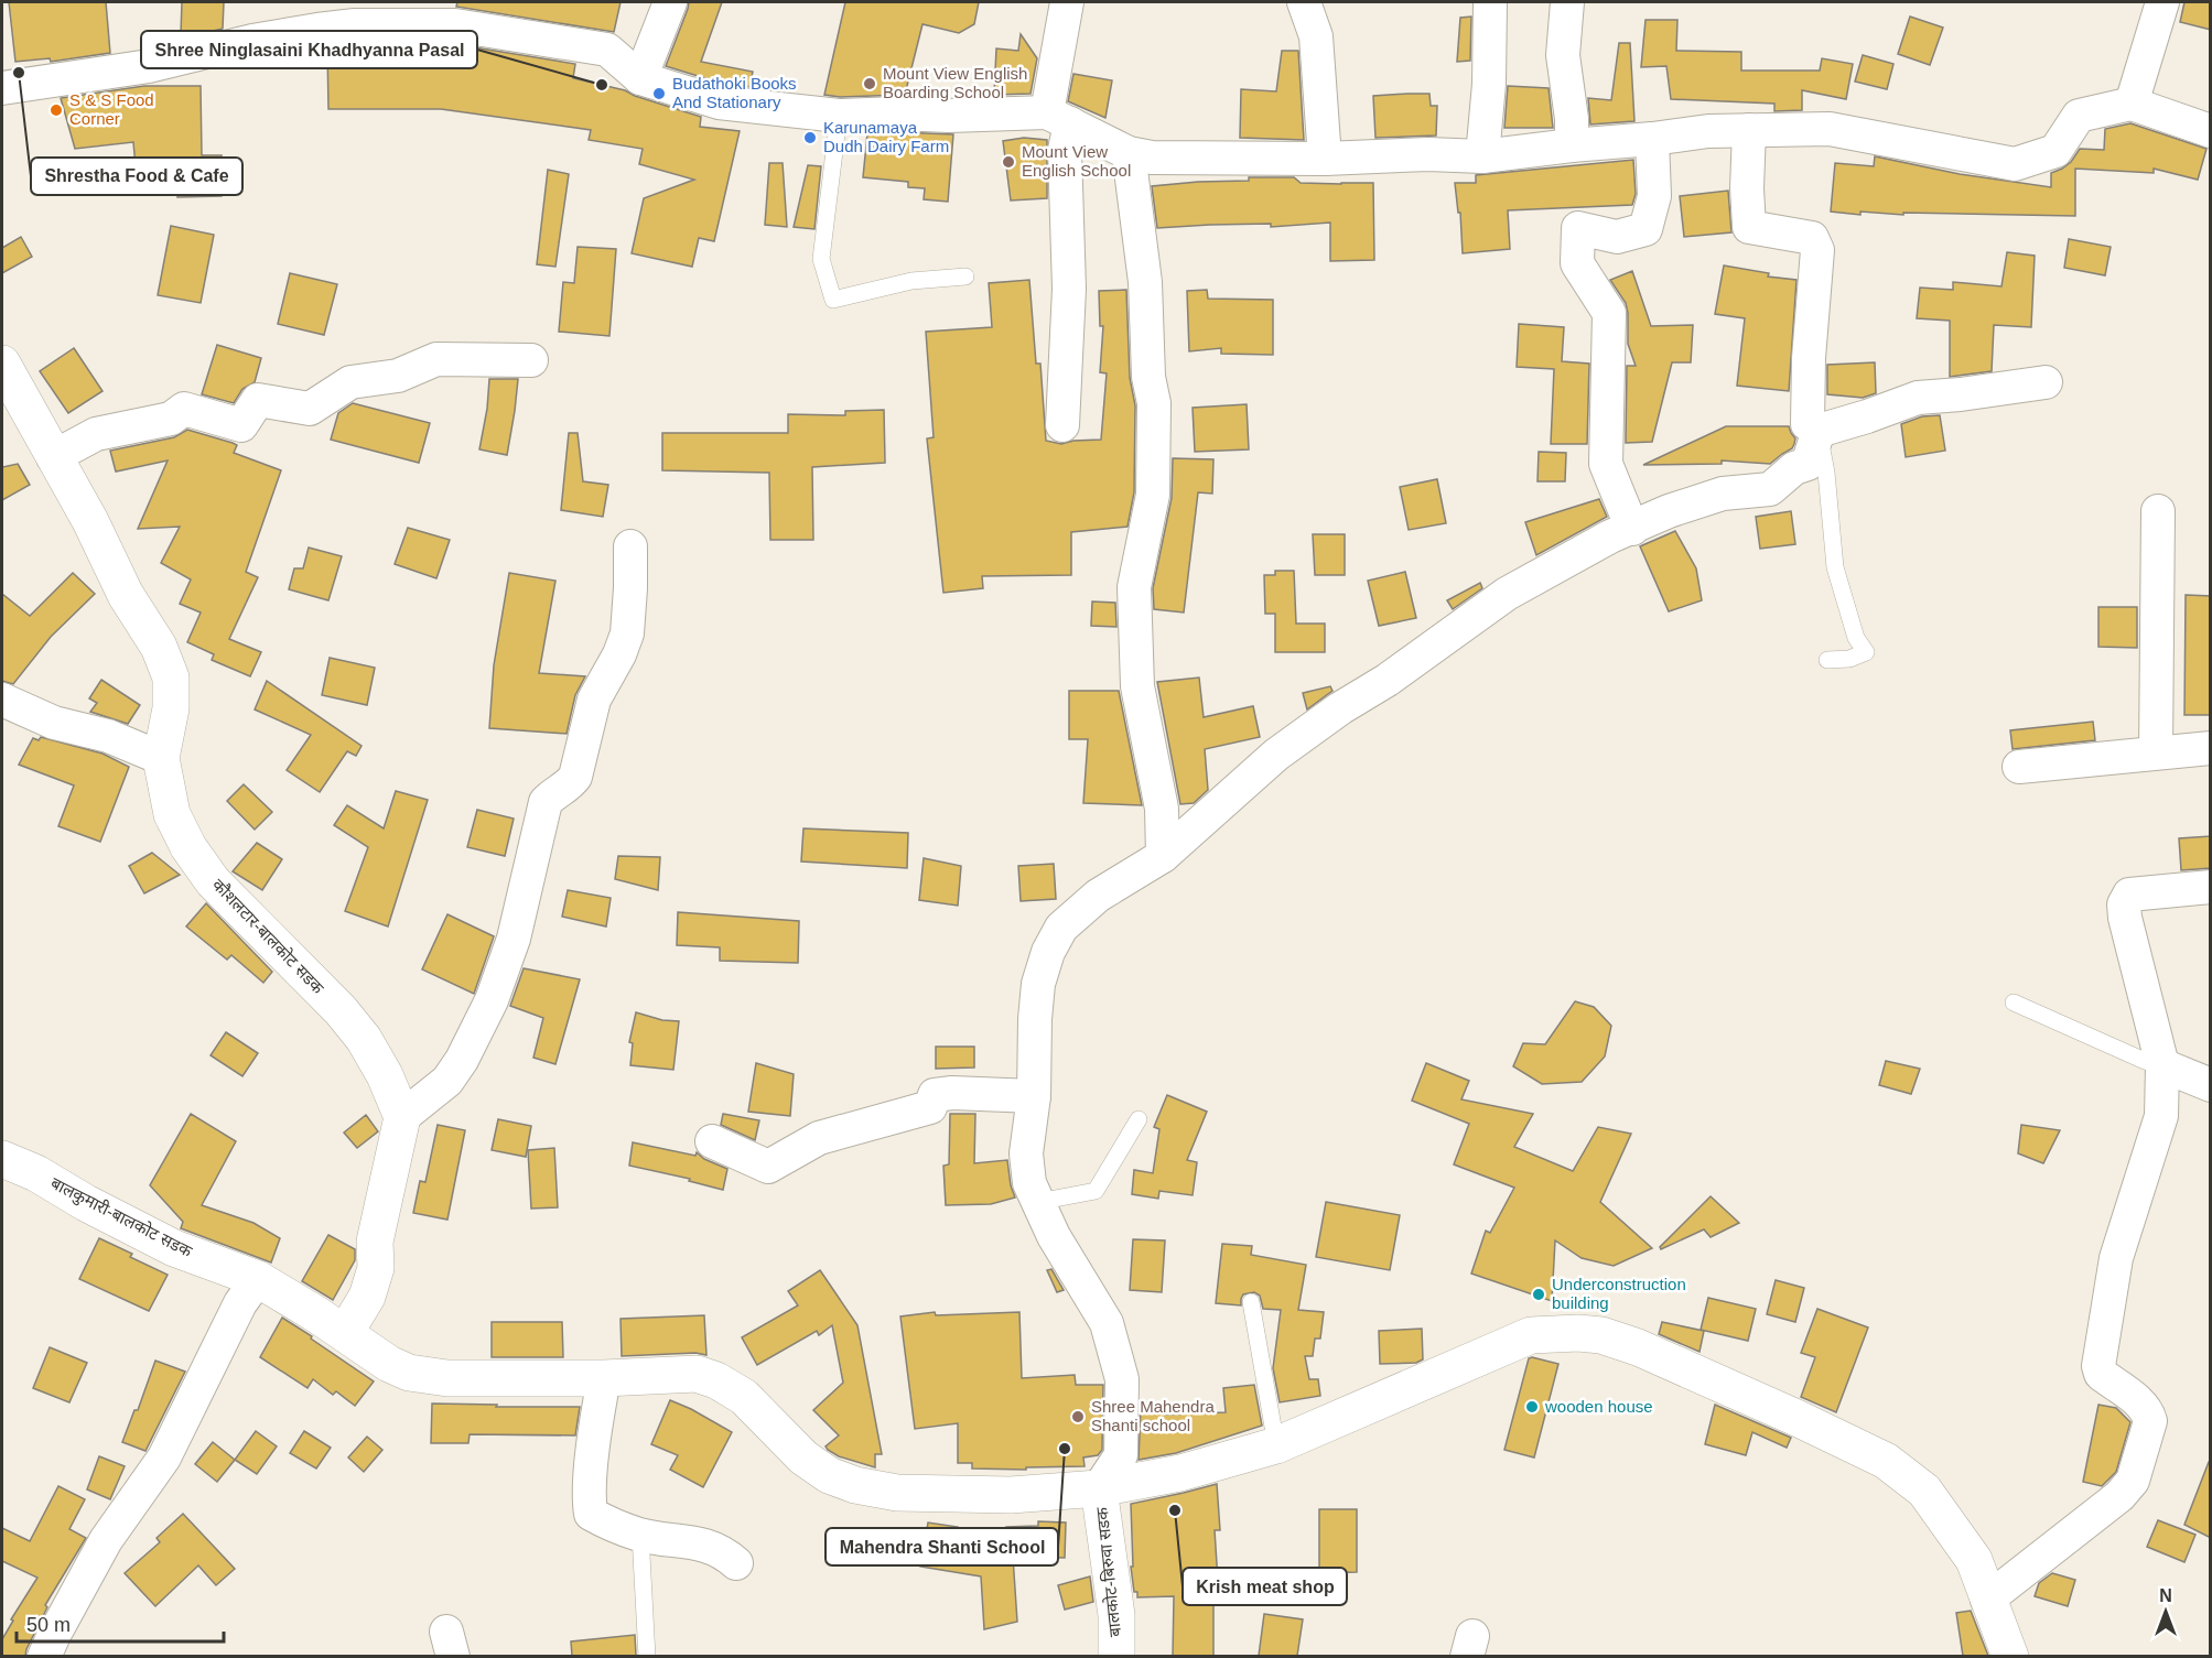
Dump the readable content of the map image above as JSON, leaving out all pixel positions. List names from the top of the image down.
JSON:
{
  "streets": {
    "main road": ["कौशलटार-बालकोट सडक", "बालकुमारी-बालकोट सडक", "बालकोट-बिरुवा सडक"]
  },
  "crossings": [
    ["बालकुमारी-बालकोट सडक", "बालकोट-बिरुवा सडक"]
  ],
  "places": [
    "Shrestha Food & Cafe",
    "Mount View English Boarding School",
    "Shree Ninglasaini Khadhyanna Pasal",
    "Budathoki Books And Stationary",
    "S & S Food Corner",
    "Karunamaya Dudh Dairy Farm",
    "Mount View English School",
    "Underconstruction building",
    "wooden house",
    "Shree Mahendra Shanti school",
    "Mahendra Shanti School",
    "Krish meat shop"
  ],
  "scale_bar": "50 m",
  "north": "top"
}
